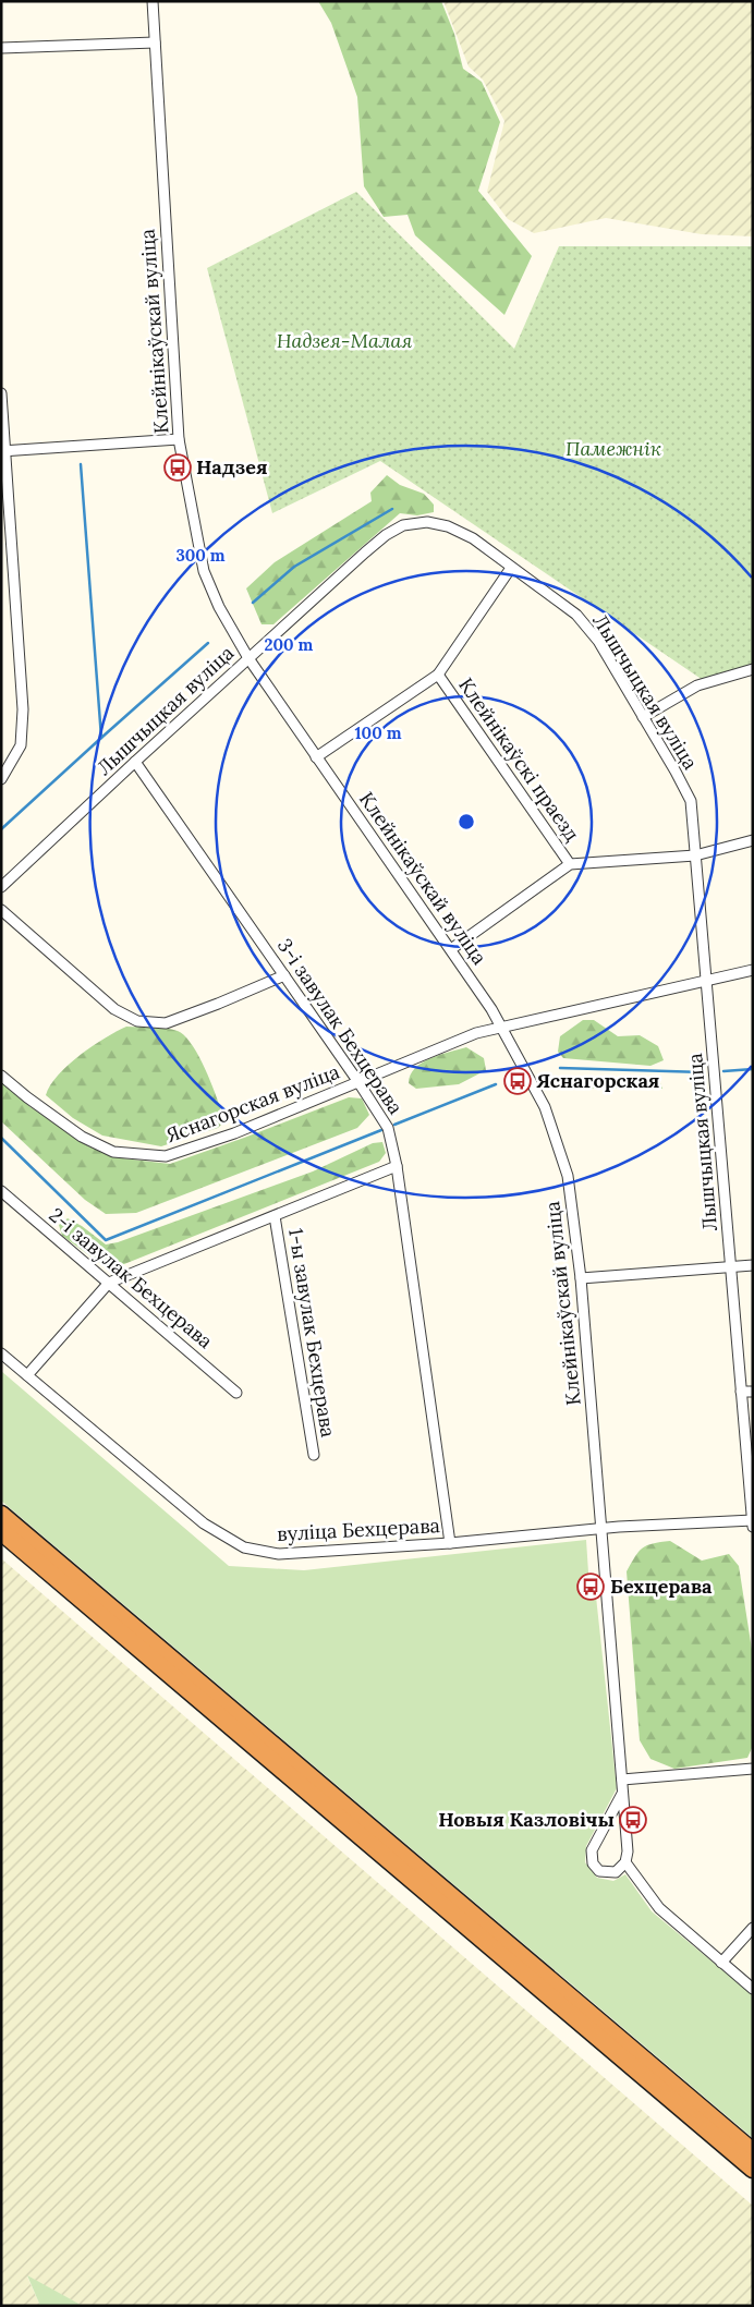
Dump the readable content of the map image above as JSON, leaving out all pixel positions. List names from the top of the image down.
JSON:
{
  "streets": {
    "street": [
      "Клейнікаўскай вуліца",
      "Лышчыцкая вуліца",
      "Клейнікаўскі праезд",
      "3-і завулак Бехцерава",
      "Яснагорская вуліца",
      "2-і завулак Бехцерава",
      "1-ы завулак Бехцерава",
      "вуліца Бехцерава"
    ]
  },
  "crossings": [
    ["Клейнікаўскай вуліца", "Лышчыцкая вуліца"],
    ["Клейнікаўскай вуліца", "Яснагорская вуліца"],
    ["Клейнікаўскай вуліца", "вуліца Бехцерава"],
    ["Лышчыцкая вуліца", "3-і завулак Бехцерава"],
    ["Лышчыцкая вуліца", "Яснагорская вуліца"],
    ["Лышчыцкая вуліца", "вуліца Бехцерава"],
    ["3-і завулак Бехцерава", "Яснагорская вуліца"],
    ["3-і завулак Бехцерава", "1-ы завулак Бехцерава"],
    ["3-і завулак Бехцерава", "вуліца Бехцерава"],
    ["2-і завулак Бехцерава", "1-ы завулак Бехцерава"],
    ["1-ы завулак Бехцерава", "вуліца Бехцерава"]
  ],
  "parks": ["Надзея-Малая", "Памежнік"],
  "places": {
    "bus stop": [
      "Надзея",
      "Яснагорская",
      "Бехцерава",
      "Новыя Казловічы"
    ]
  },
  "rings": ["300 m", "200 m", "100 m"]
}
